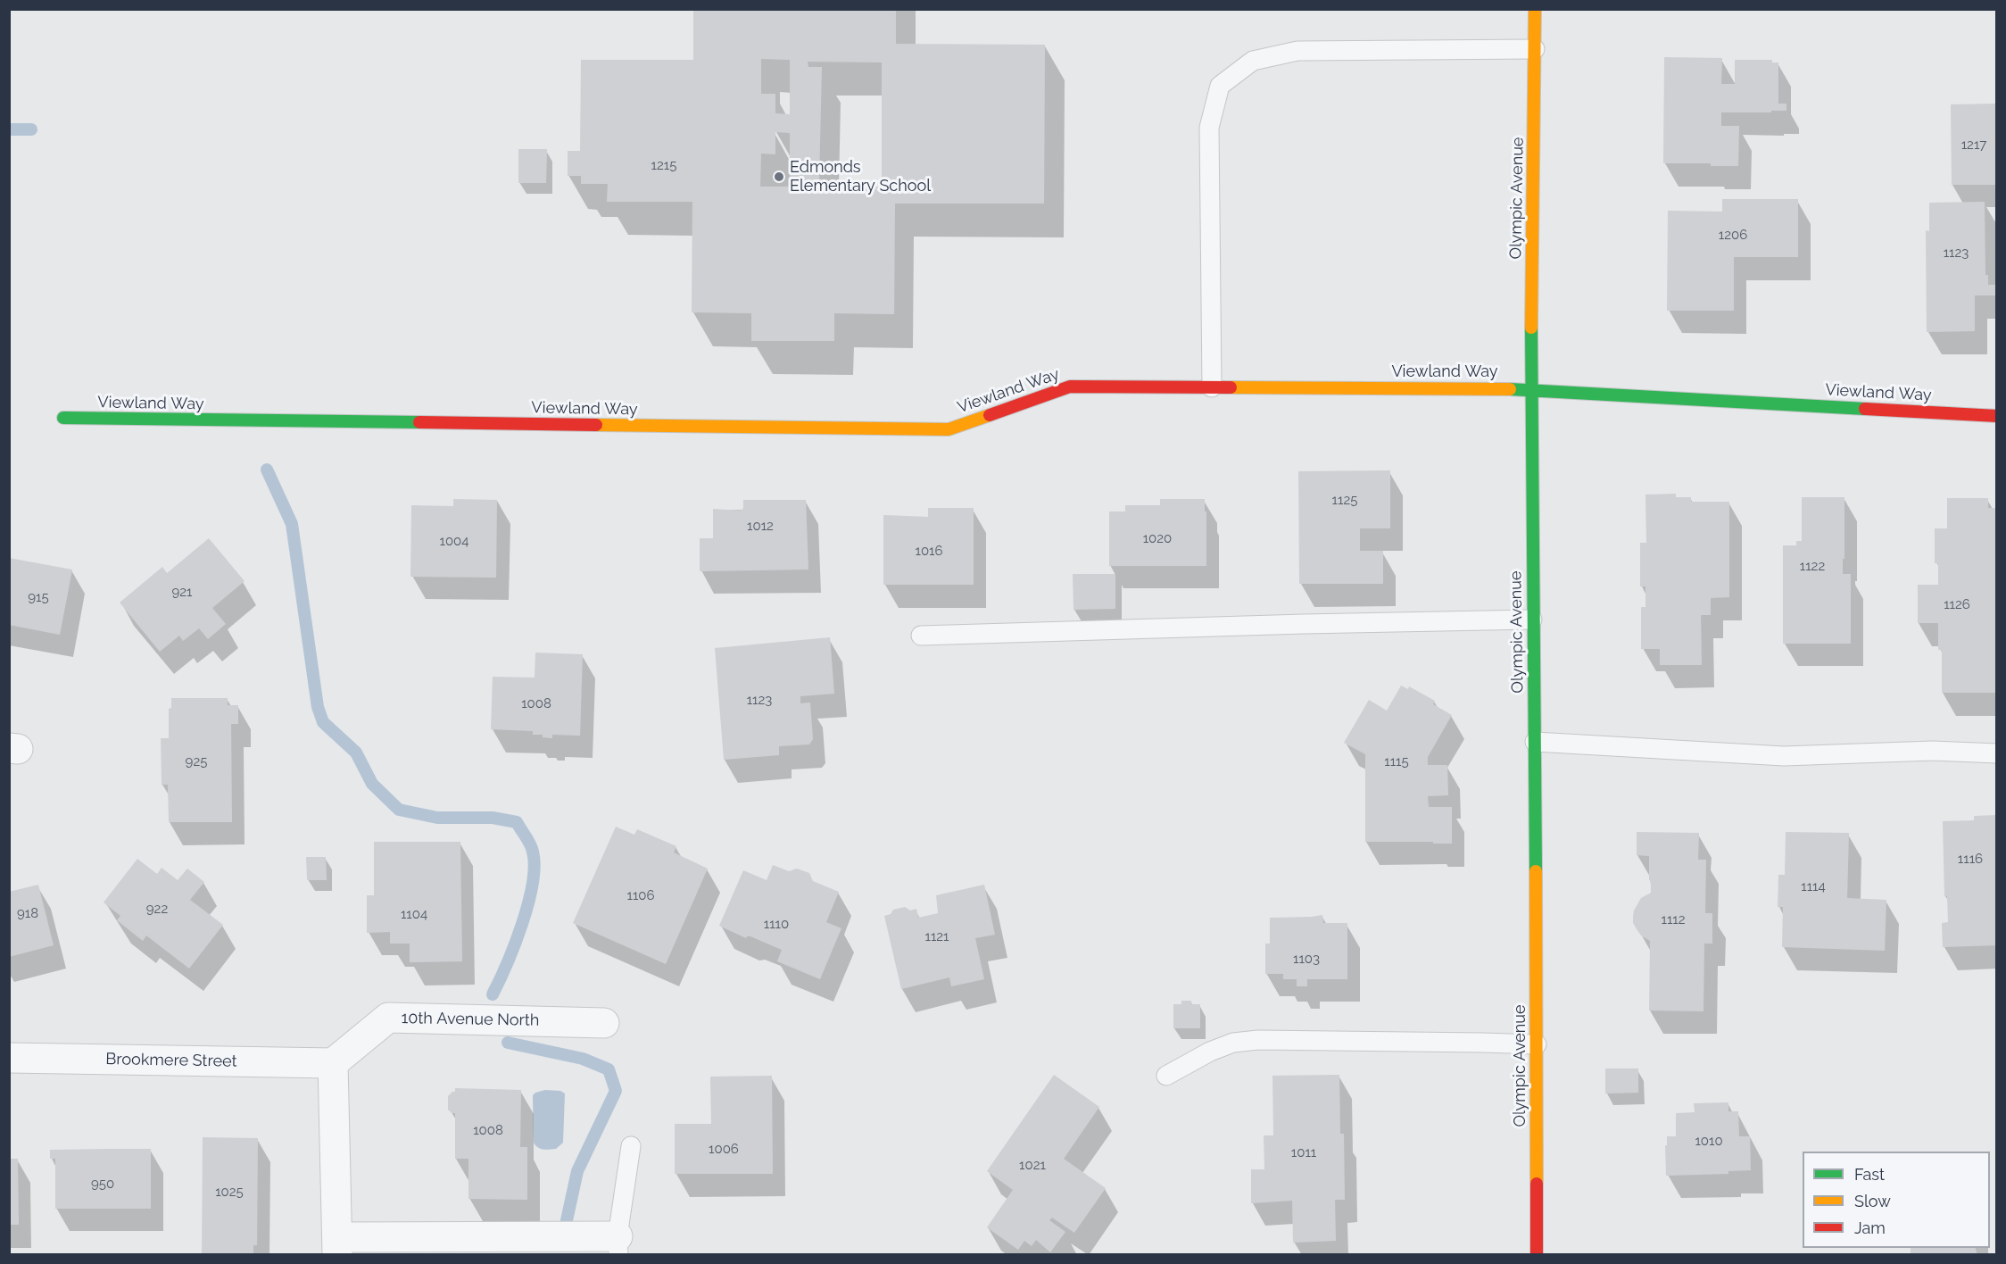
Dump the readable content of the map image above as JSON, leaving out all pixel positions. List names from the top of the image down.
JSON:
{
  "streets": {
    "street": [
      "Olympic Avenue",
      "Viewland Way",
      "10th Avenue North",
      "Brookmere Street"
    ]
  },
  "crossings": [
    ["Olympic Avenue", "Viewland Way"],
    ["10th Avenue North", "Brookmere Street"]
  ],
  "places": ["Edmonds Elementary School"],
  "house_numbers": [
    "1217",
    "1215",
    "1206",
    "1123",
    "1125",
    "1012",
    "1020",
    "1004",
    "1016",
    "1122",
    "921",
    "915",
    "1126",
    "1123",
    "1008",
    "925",
    "1115",
    "1116",
    "1114",
    "1106",
    "922",
    "918",
    "1104",
    "1112",
    "1110",
    "1121",
    "1103",
    "1008",
    "1010",
    "1006",
    "1011",
    "1021",
    "950",
    "1025"
  ],
  "legend": ["Fast", "Slow", "Jam"]
}
